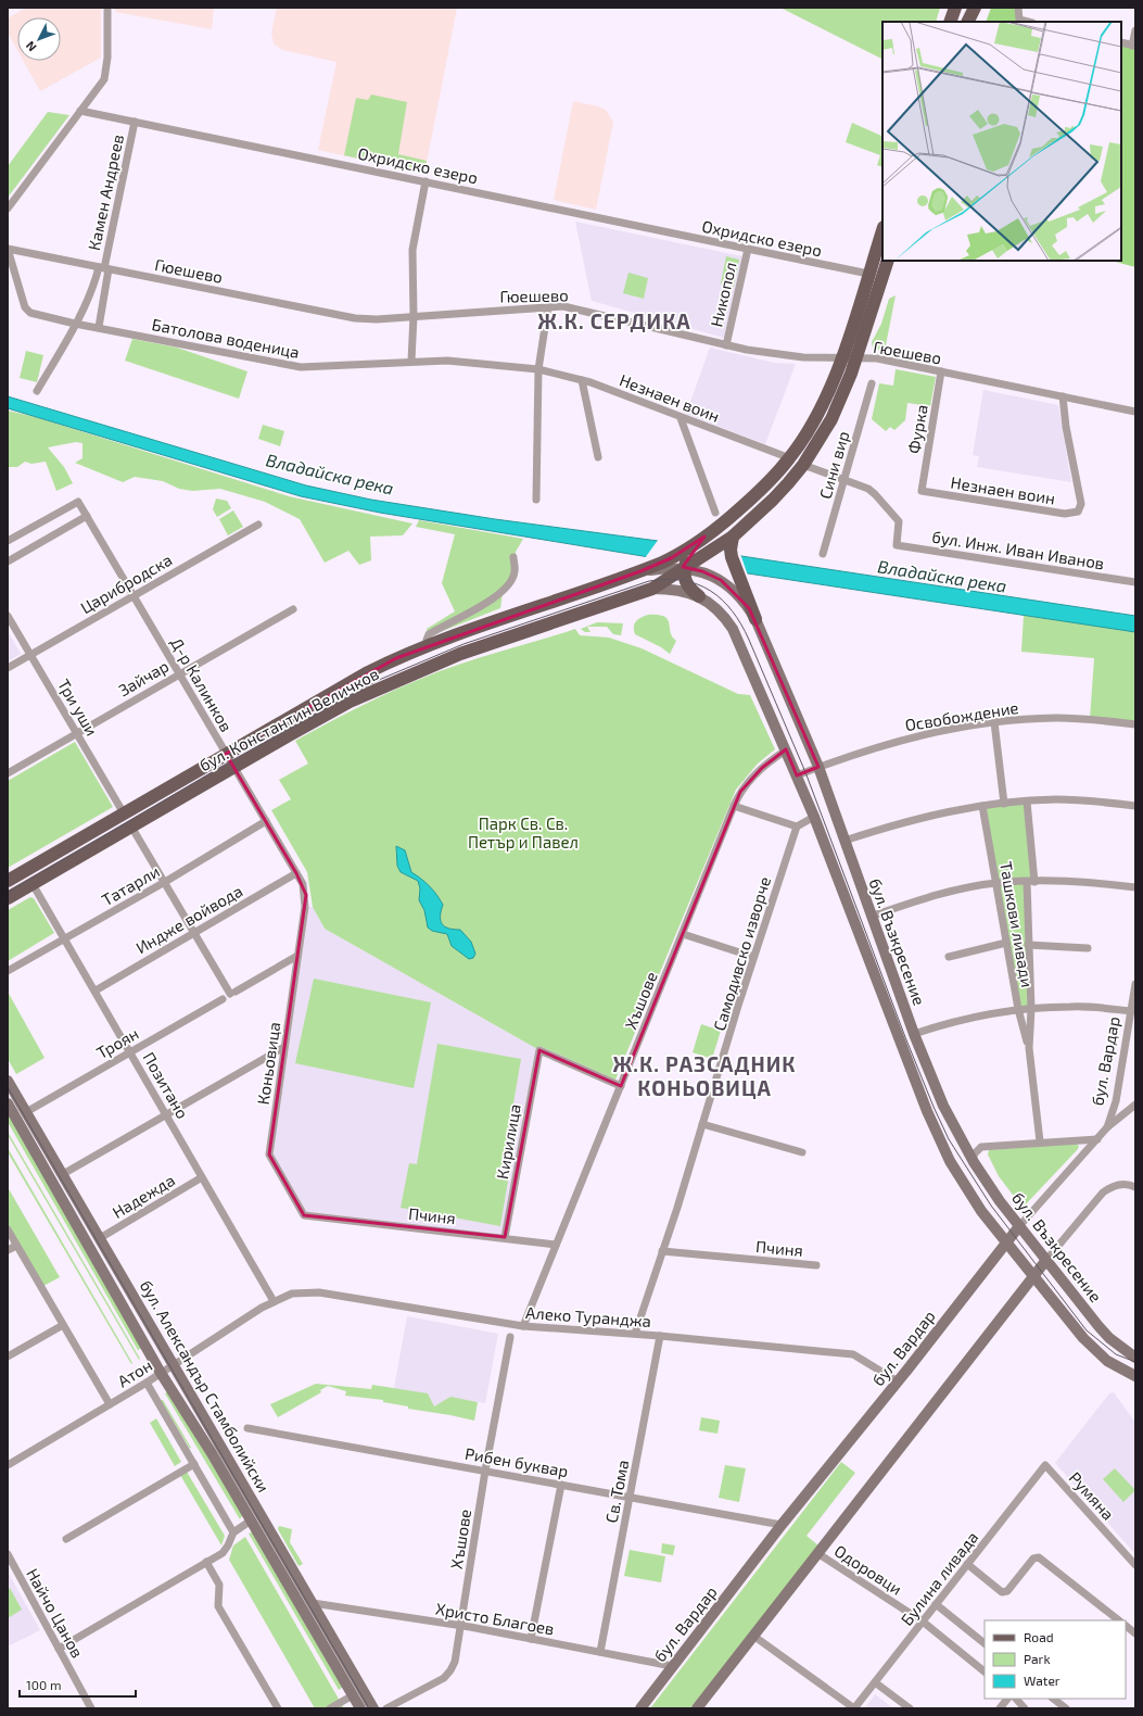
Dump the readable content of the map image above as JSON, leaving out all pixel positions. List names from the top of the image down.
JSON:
{
  "streets": {
    "main road": ["бул. Константин Величков"],
    "street": [
      "Охридско езеро",
      "Камен Андреев",
      "Гюешево",
      "Никопол",
      "Батолова воденица",
      "Незнаен воин",
      "Фурка",
      "Сини вир",
      "бул. Инж. Иван Иванов",
      "Царибродска",
      "Зайчар",
      "Д-р Калинков",
      "Три уши",
      "Освобождение",
      "Татарли",
      "Индже войвода",
      "Ташкови ливади",
      "бул. Възкресение",
      "Самодивско изворче",
      "Хъшове",
      "Троян",
      "бул. Вардар",
      "Коньовица",
      "Позитано",
      "Кирилица",
      "Надежда",
      "Пчиня",
      "Алеко Туранджа",
      "Атон",
      "бул. Александър Стамболийски",
      "Рибен буквар",
      "Св. Тома",
      "Румяна",
      "Одоровци",
      "Булина ливада",
      "Найчо Цанов",
      "Христо Благоев"
    ]
  },
  "crossings": [
    ["Охридско езеро", "Камен Андреев"],
    ["Охридско езеро", "Никопол"],
    ["Камен Андреев", "Гюешево"],
    ["Камен Андреев", "Батолова воденица"],
    ["Гюешево", "Никопол"],
    ["Гюешево", "Батолова воденица"],
    ["Гюешево", "Незнаен воин"],
    ["Гюешево", "Фурка"],
    ["Гюешево", "бул. Константин Величков"],
    ["Батолова воденица", "Незнаен воин"],
    ["Незнаен воин", "Фурка"],
    ["Сини вир", "бул. Инж. Иван Иванов"],
    ["Царибродска", "Д-р Калинков"],
    ["Царибродска", "Три уши"],
    ["Зайчар", "Д-р Калинков"],
    ["Зайчар", "Три уши"],
    ["Д-р Калинков", "бул. Константин Величков"],
    ["Д-р Калинков", "Татарли"],
    ["Д-р Калинков", "Индже войвода"],
    ["Д-р Калинков", "Коньовица"],
    ["Три уши", "бул. Константин Величков"],
    ["Освобождение", "бул. Възкресение"],
    ["бул. Константин Величков", "бул. Възкресение"],
    ["бул. Константин Величков", "Позитано"],
    ["Татарли", "Позитано"],
    ["Индже войвода", "Позитано"],
    ["бул. Възкресение", "Хъшове"],
    ["бул. Възкресение", "бул. Вардар"],
    ["Самодивско изворче", "Пчиня"],
    ["Самодивско изворче", "Алеко Туранджа"],
    ["Хъшове", "Кирилица"],
    ["Хъшове", "Пчиня"],
    ["Хъшове", "Алеко Туранджа"],
    ["Хъшове", "Рибен буквар"],
    ["Хъшове", "Христо Благоев"],
    ["Троян", "Позитано"],
    ["Троян", "бул. Александър Стамболийски"],
    ["бул. Вардар", "Алеко Туранджа"],
    ["бул. Вардар", "Рибен буквар"],
    ["бул. Вардар", "Христо Благоев"],
    ["Коньовица", "Пчиня"],
    ["Позитано", "Надежда"],
    ["Позитано", "Алеко Туранджа"],
    ["Позитано", "Атон"],
    ["Кирилица", "Пчиня"],
    ["Надежда", "бул. Александър Стамболийски"],
    ["Алеко Туранджа", "Атон"],
    ["Алеко Туранджа", "Св. Тома"],
    ["Атон", "бул. Александър Стамболийски"],
    ["бул. Александър Стамболийски", "Христо Благоев"],
    ["Рибен буквар", "Св. Тома"],
    ["Св. Тома", "Христо Благоев"],
    ["Румяна", "Булина ливада"],
    ["Одоровци", "Булина ливада"]
  ],
  "districts": ["Ж.К. СЕРДИКА", "Ж.К. РАЗСАДНИК КОНЬОВИЦА"],
  "water": ["Владайска река"],
  "parks": ["Парк Св. Св. Петър и Павел"],
  "legend": ["Road", "Park", "Water"],
  "scale_bar": "100 m",
  "north": "bottom left"
}
